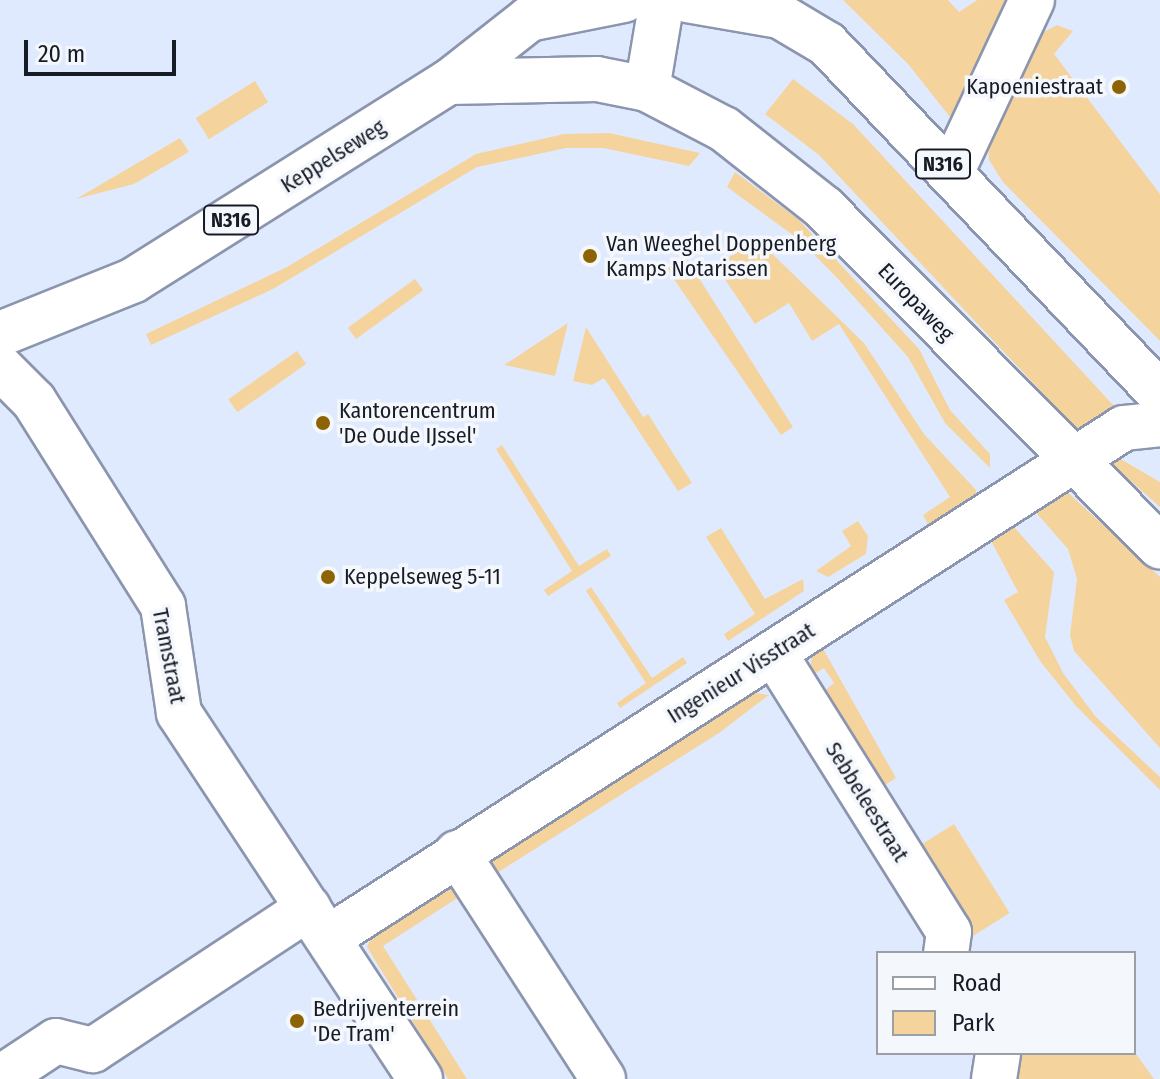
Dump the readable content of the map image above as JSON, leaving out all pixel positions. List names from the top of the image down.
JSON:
{
  "streets": {
    "street": [
      "Keppelseweg",
      "N316",
      "Europaweg",
      "Tramstraat",
      "Ingenieur Visstraat",
      "Sebbeleestraat"
    ]
  },
  "crossings": [
    ["Europaweg", "Ingenieur Visstraat"],
    ["Tramstraat", "Ingenieur Visstraat"],
    ["Ingenieur Visstraat", "Sebbeleestraat"]
  ],
  "places": [
    "Kapoeniestraat",
    "Van Weeghel Doppenberg Kamps Notarissen",
    "Kantorencentrum 'De Oude IJssel'",
    "Keppelseweg 5-11",
    "Bedrijventerrein 'De Tram'"
  ],
  "legend": ["Road", "Park"],
  "scale_bar": "20 m"
}
